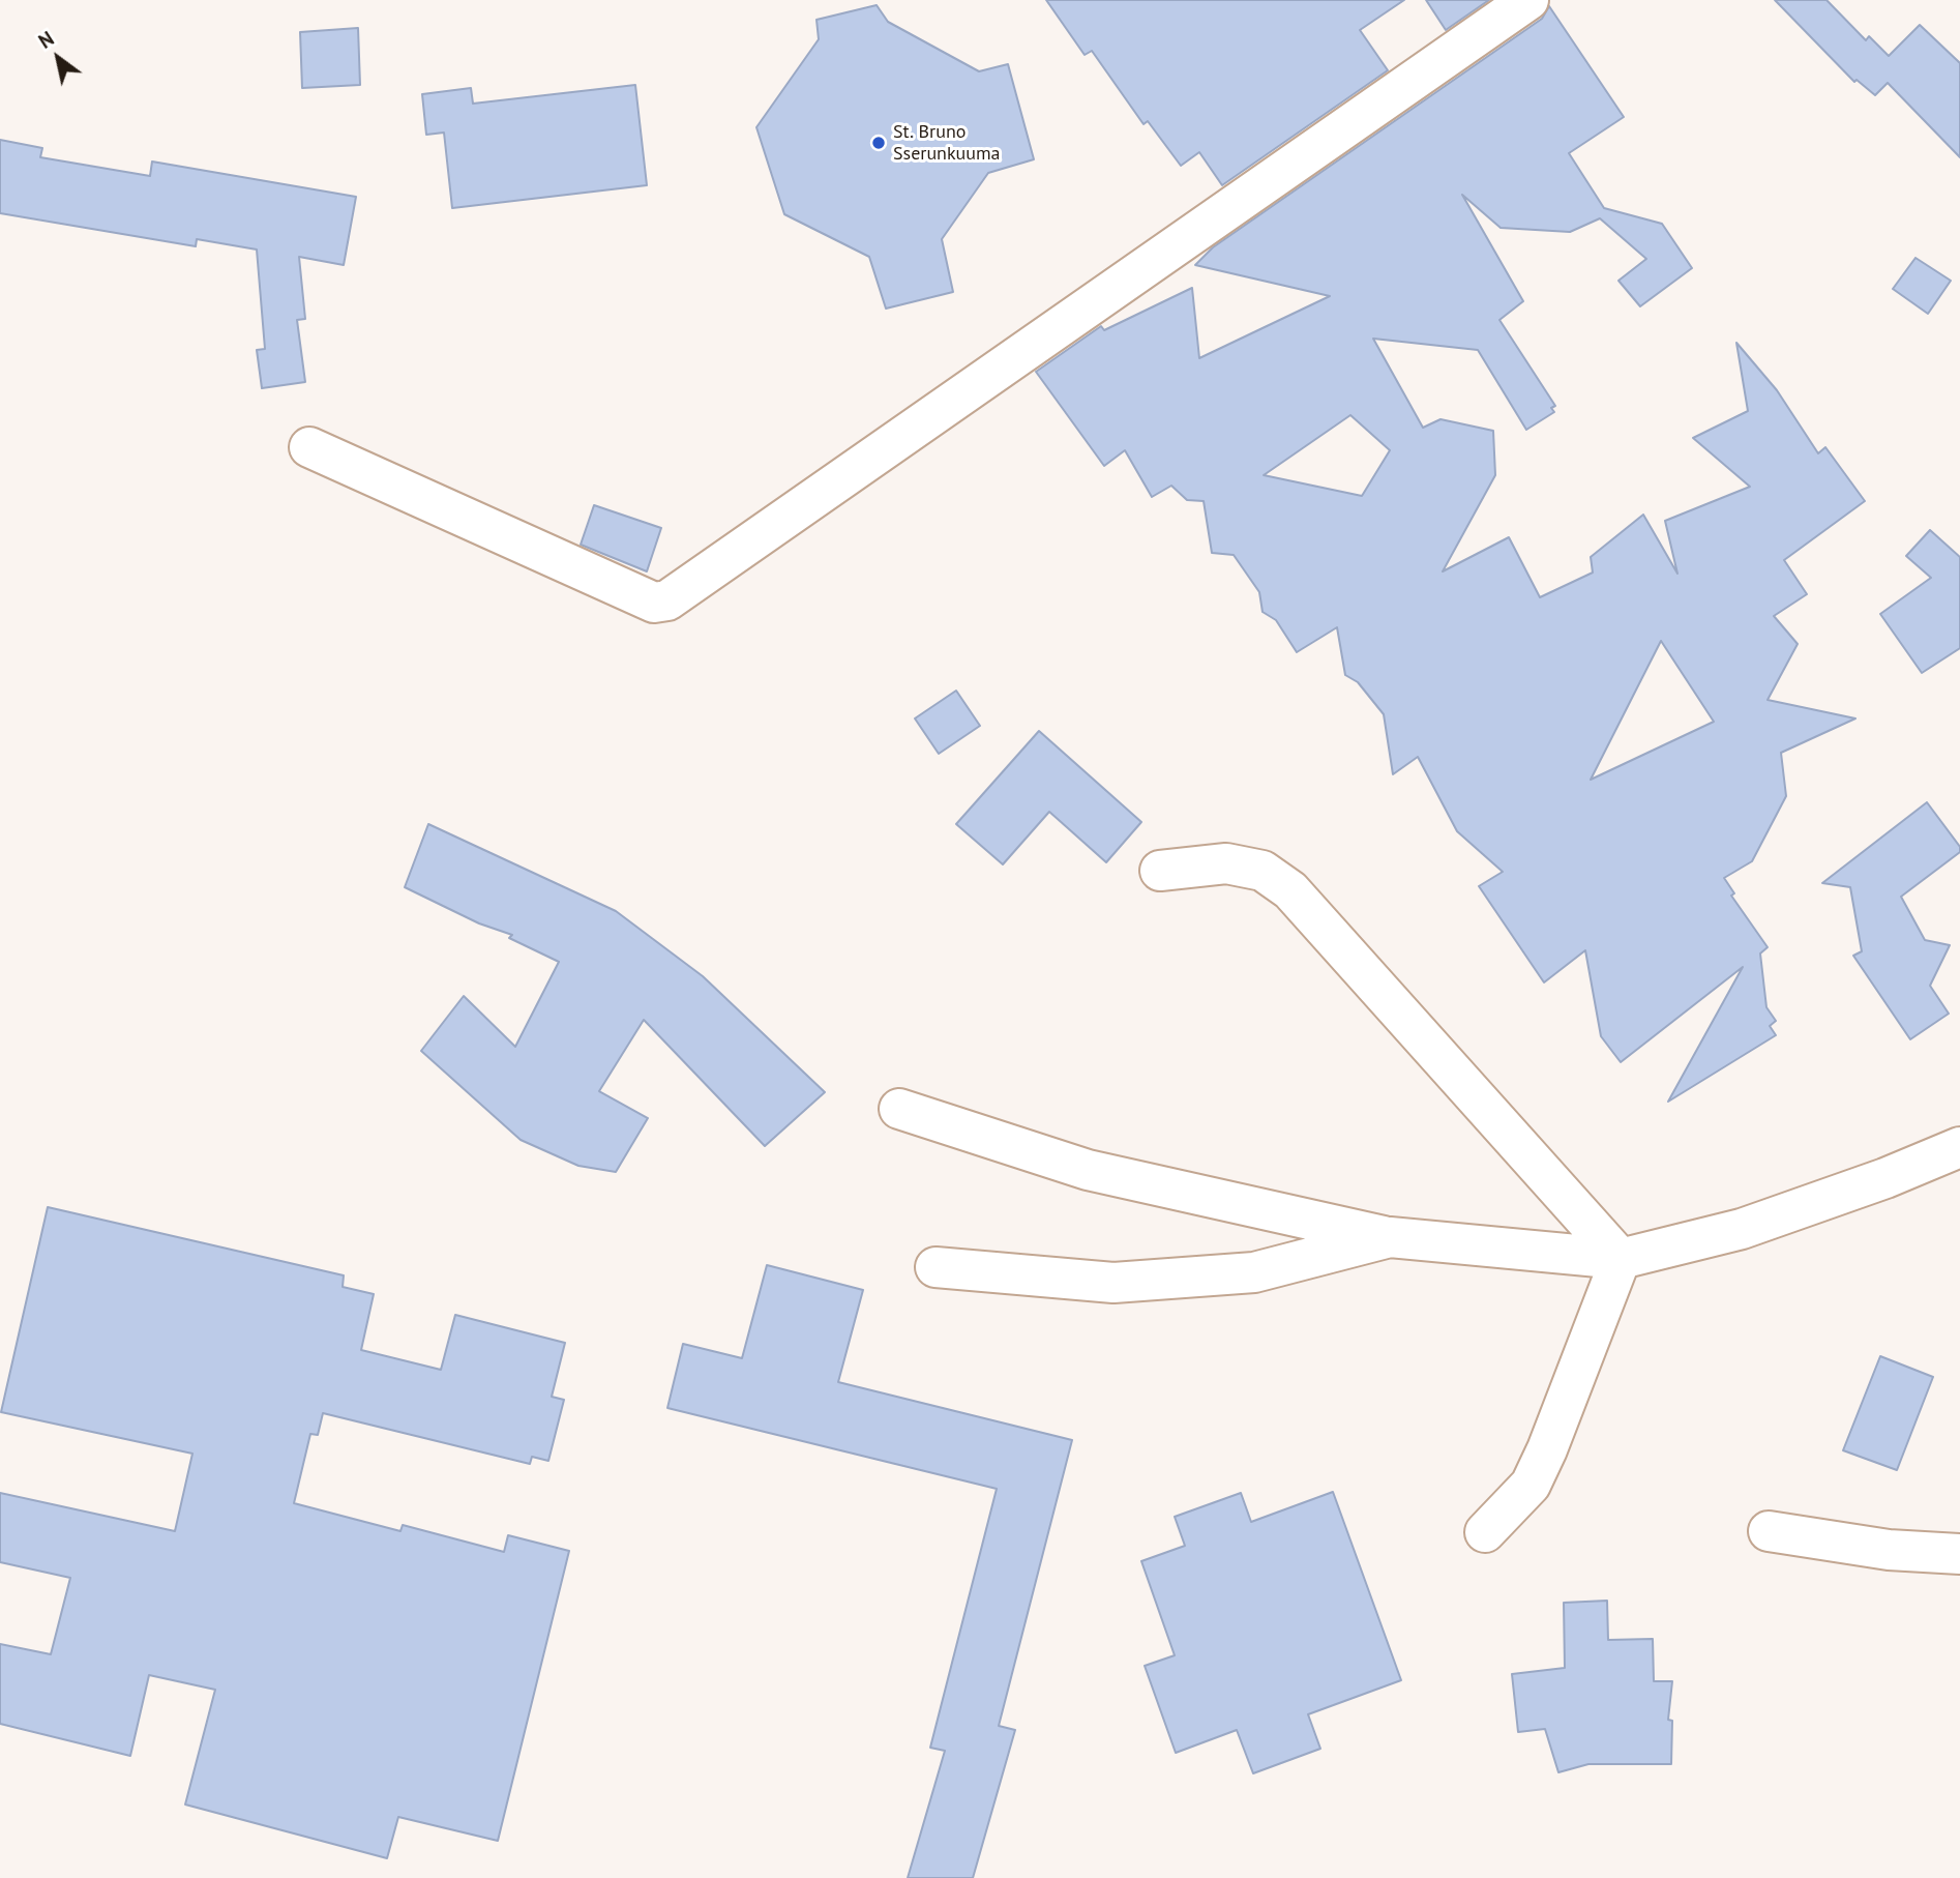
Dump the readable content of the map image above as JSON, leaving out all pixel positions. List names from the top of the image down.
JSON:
{
  "places": ["St. Bruno Sserunkuuma"],
  "north": "top left"
}
